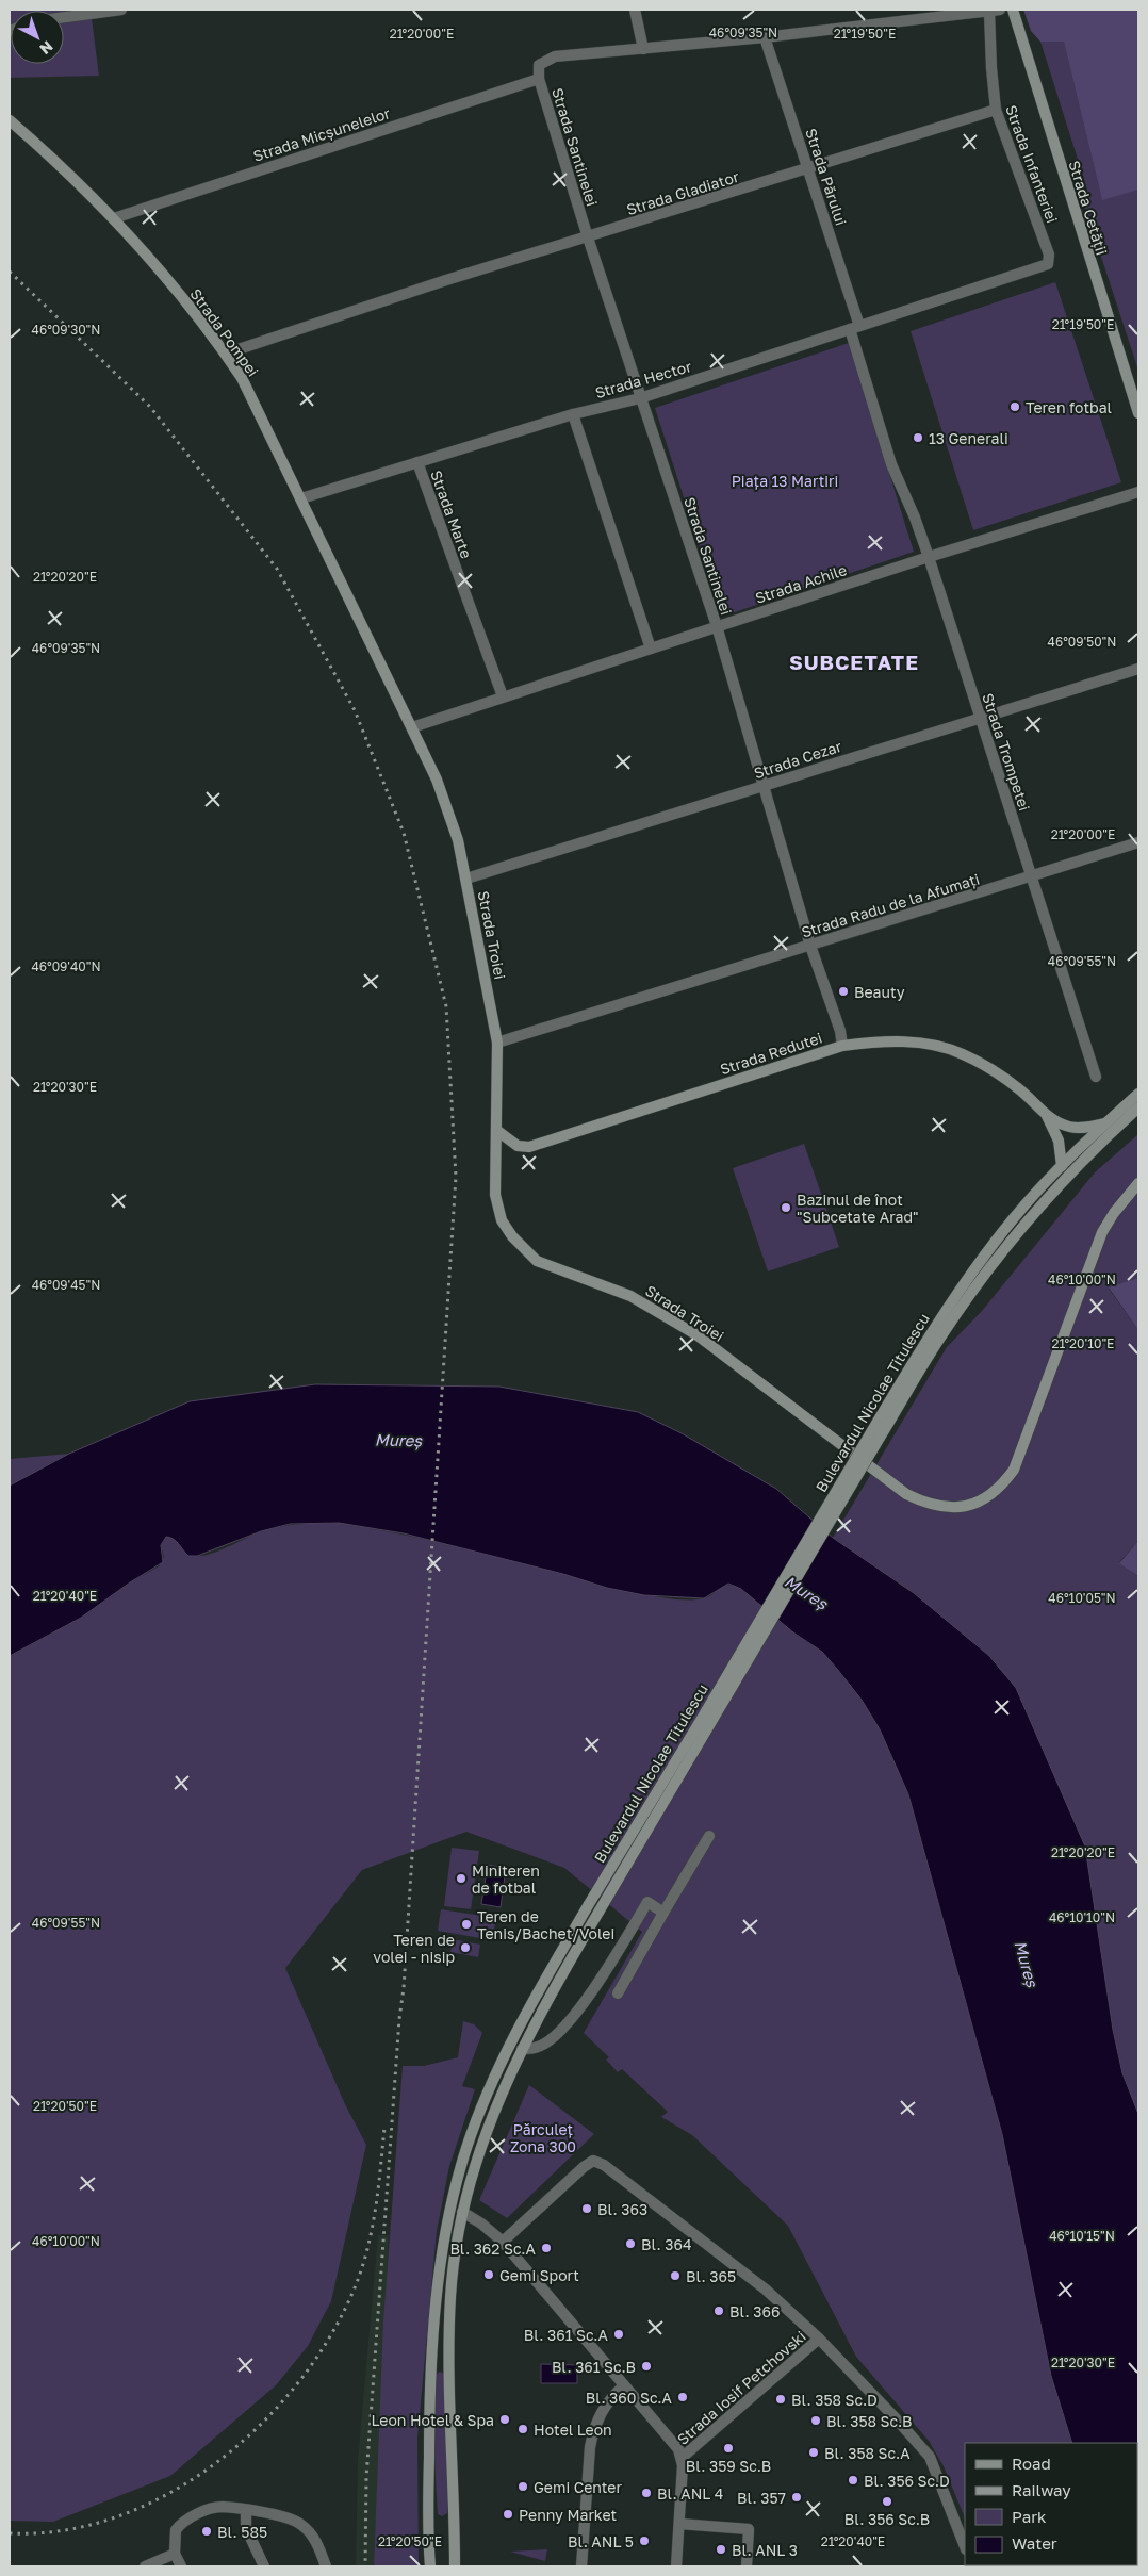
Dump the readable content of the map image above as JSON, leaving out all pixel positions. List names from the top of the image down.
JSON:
{
  "streets": {
    "main road": [
      "Strada Cetății",
      "Strada Pompei",
      "Strada Troiei",
      "Strada Redutei",
      "Bulevardul Nicolae Titulescu"
    ],
    "street": [
      "Strada Micșunelelor",
      "Strada Santinelei",
      "Strada Infanteriei",
      "Strada Părului",
      "Strada Gladiator",
      "Strada Hector",
      "Strada Marte",
      "Strada Achile",
      "Strada Trompetei",
      "Strada Cezar",
      "Strada Radu de la Afumați",
      "Strada Iosif Petchovski"
    ]
  },
  "crossings": [
    ["Strada Micșunelelor", "Strada Santinelei"],
    ["Strada Micșunelelor", "Strada Pompei"],
    ["Strada Santinelei", "Strada Gladiator"],
    ["Strada Santinelei", "Strada Hector"],
    ["Strada Santinelei", "Strada Achile"],
    ["Strada Santinelei", "Strada Cezar"],
    ["Strada Santinelei", "Strada Radu de la Afumați"],
    ["Strada Santinelei", "Strada Redutei"],
    ["Strada Infanteriei", "Strada Gladiator"],
    ["Strada Infanteriei", "Strada Hector"],
    ["Strada Părului", "Strada Gladiator"],
    ["Strada Părului", "Strada Hector"],
    ["Strada Gladiator", "Strada Pompei"],
    ["Strada Pompei", "Strada Hector"],
    ["Strada Pompei", "Strada Troiei"],
    ["Strada Hector", "Strada Marte"],
    ["Strada Marte", "Strada Achile"],
    ["Strada Achile", "Strada Trompetei"],
    ["Strada Achile", "Strada Troiei"],
    ["Strada Trompetei", "Strada Cezar"],
    ["Strada Trompetei", "Strada Radu de la Afumați"],
    ["Strada Cezar", "Strada Troiei"],
    ["Strada Radu de la Afumați", "Strada Troiei"],
    ["Strada Troiei", "Strada Redutei"]
  ],
  "districts": ["SUBCETATE"],
  "water": ["Mureș"],
  "parks": ["Piața 13 Martiri", "Părculeț Zona 300"],
  "places": [
    "Teren fotbal",
    "13 Generali",
    "Beauty",
    "Bazinul de înot \"Subcetate Arad\"",
    "Miniteren de fotbal",
    "Teren de Tenis/Bachet/Volei",
    "Teren de volei - nisip",
    "Bl. 363",
    "Bl. 364",
    "Bl. 362 Sc.A",
    "Gemi Sport",
    "Bl. 365",
    "Bl. 366",
    "Bl. 361 Sc.A",
    "Bl. 361 Sc.B",
    "Bl. 360 Sc.A",
    "Bl. 358 Sc.D",
    "Leon Hotel & Spa",
    "Bl. 358 Sc.B",
    "Hotel Leon",
    "Bl. 359 Sc.B",
    "Bl. 358 Sc.A",
    "Bl. 356 Sc.D",
    "Gemi Center",
    "Bl. ANL 4",
    "Bl. 357",
    "Bl. 356 Sc.B",
    "Penny Market",
    "Bl. 585",
    "Bl. ANL 5",
    "Bl. ANL 3"
  ],
  "legend": [
    "Road",
    "Railway",
    "Park",
    "Water"
  ],
  "north": "bottom right",
  "coordinates": [
    "46°09'35\"N",
    "21°20'00\"E",
    "21°19'50\"E",
    "46°09'30\"N",
    "21°20'20\"E",
    "46°09'50\"N",
    "46°09'55\"N",
    "46°09'40\"N",
    "21°20'30\"E",
    "46°10'00\"N",
    "46°09'45\"N",
    "21°20'10\"E",
    "21°20'40\"E",
    "46°10'05\"N",
    "46°10'10\"N",
    "21°20'50\"E",
    "46°10'15\"N"
  ]
}
